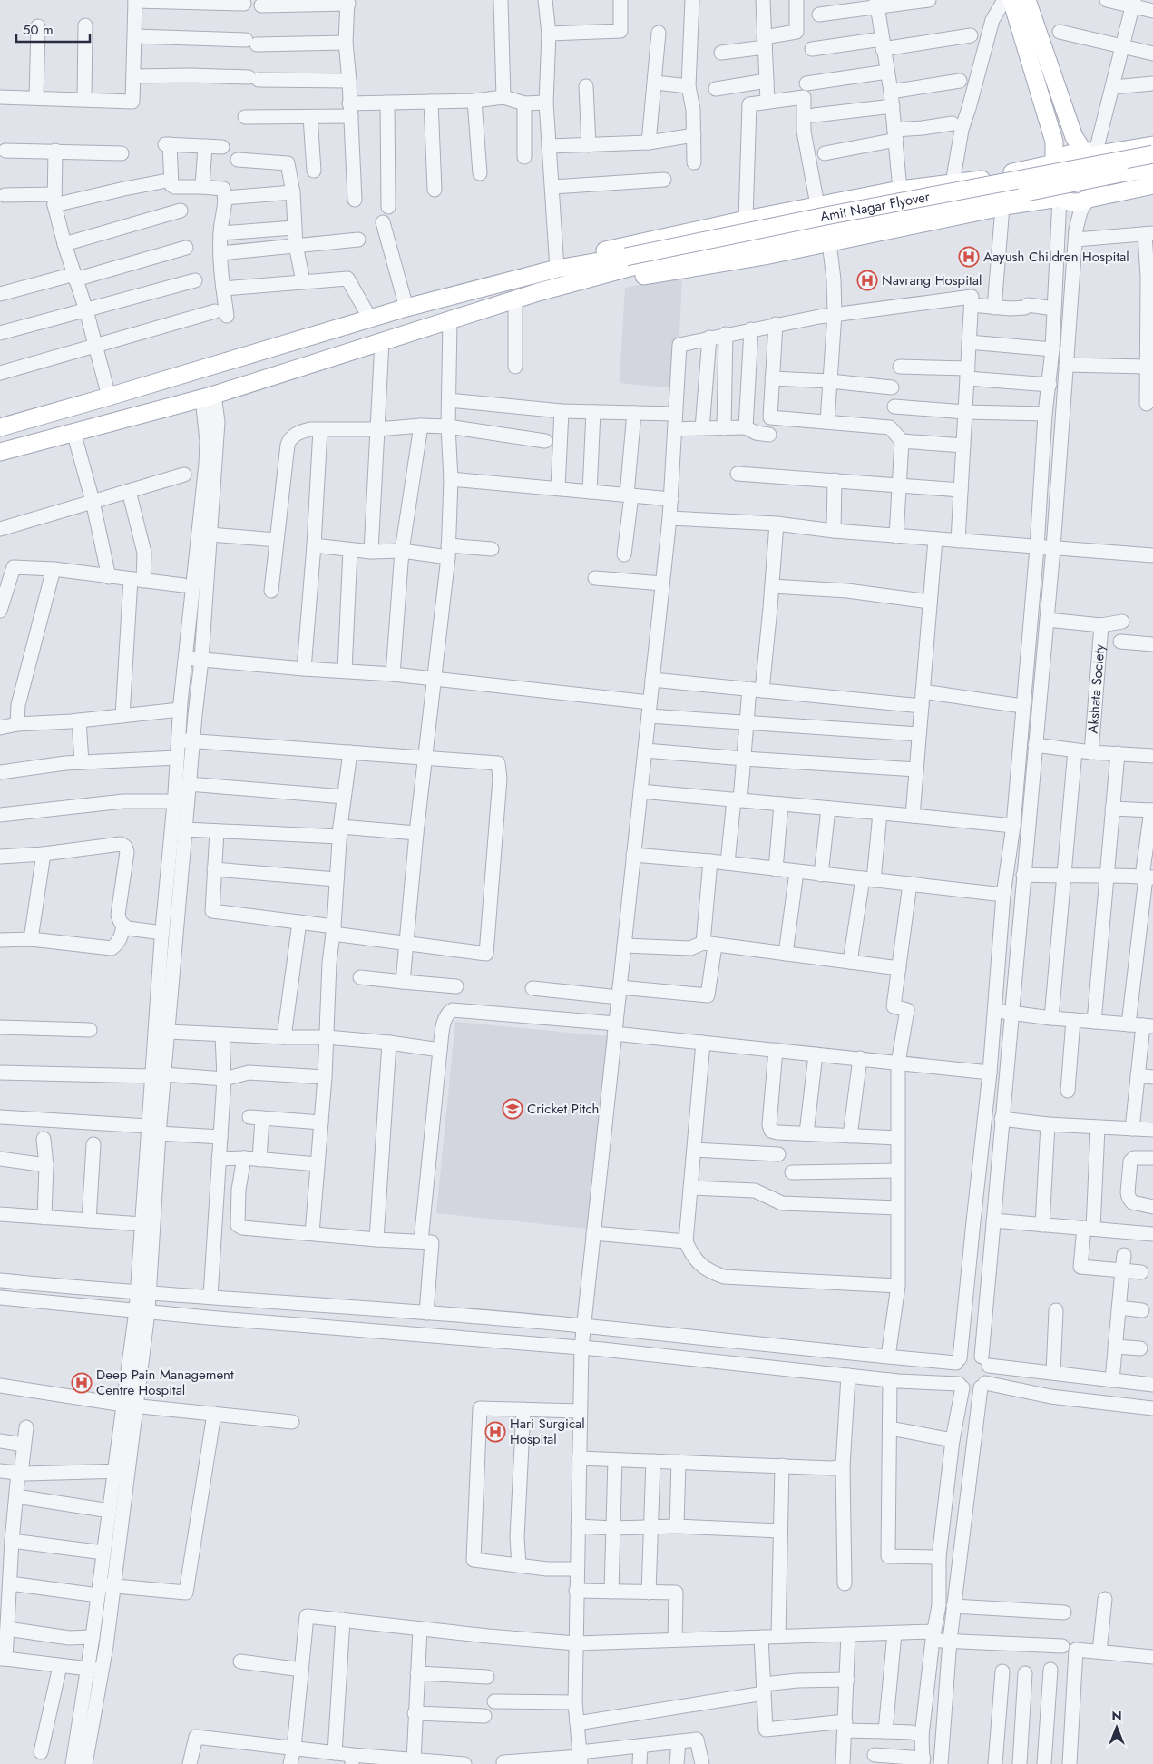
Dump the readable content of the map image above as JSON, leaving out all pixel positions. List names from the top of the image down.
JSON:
{
  "streets": {
    "main road": ["Amit Nagar Flyover"],
    "street": ["Akshata Society"]
  },
  "places": {
    "hospital": [
      "Aayush Children Hospital",
      "Navrang Hospital",
      "Deep Pain Management Centre Hospital",
      "Hari Surgical Hospital"
    ],
    "school or university": ["Cricket Pitch"]
  },
  "scale_bar": "50 m",
  "north": "top"
}
